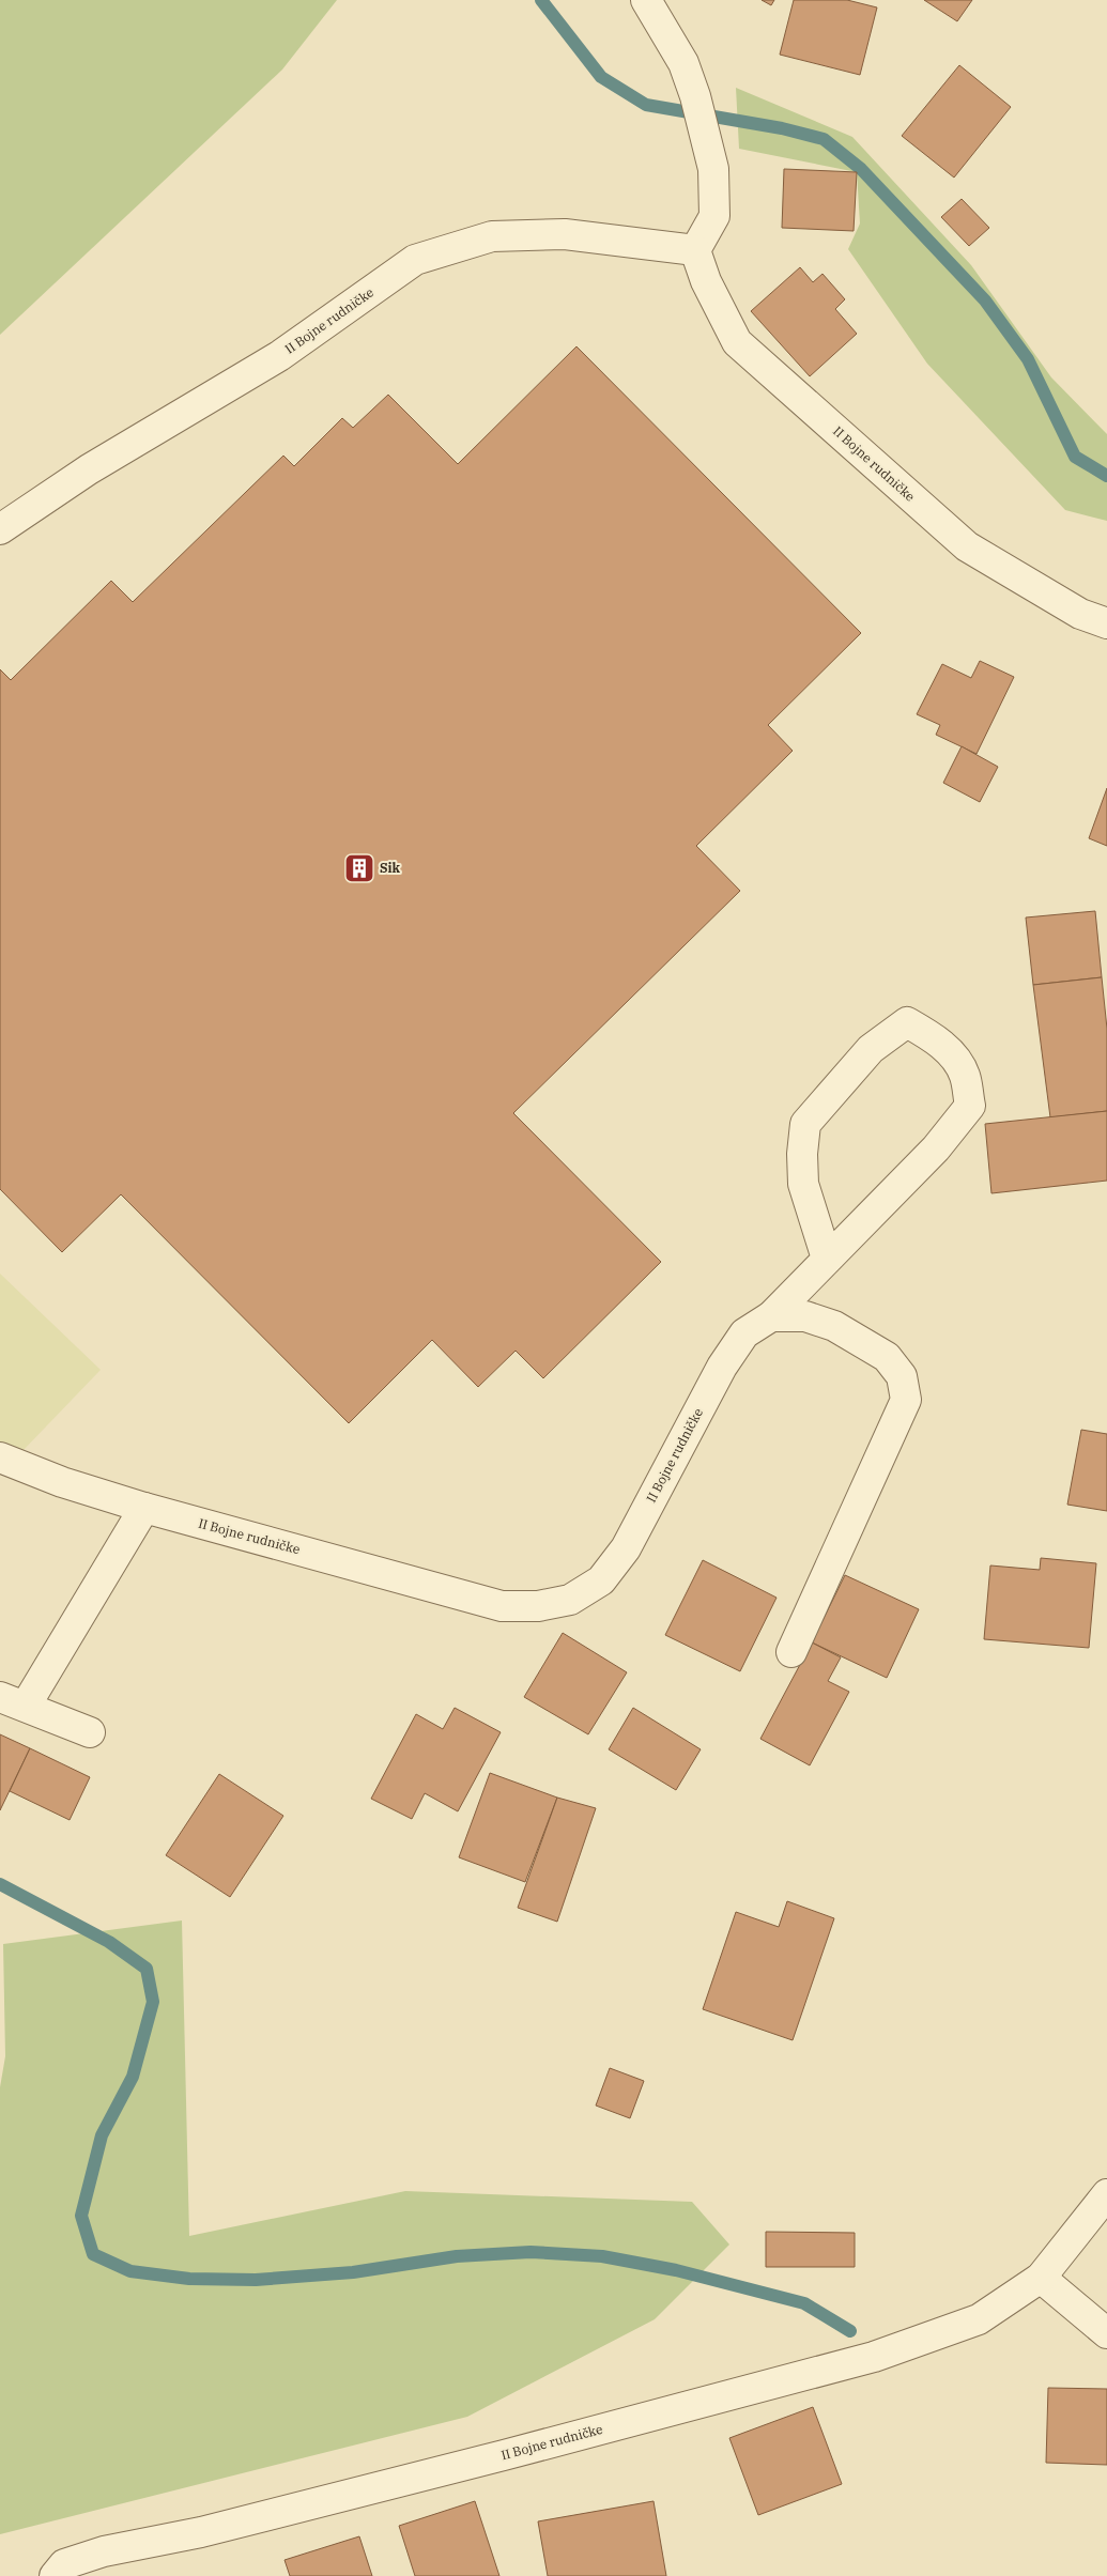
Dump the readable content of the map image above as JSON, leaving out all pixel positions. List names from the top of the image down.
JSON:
{
  "streets": {
    "street": ["II Bojne rudničke"]
  },
  "places": {
    "building": ["Sik"]
  }
}
